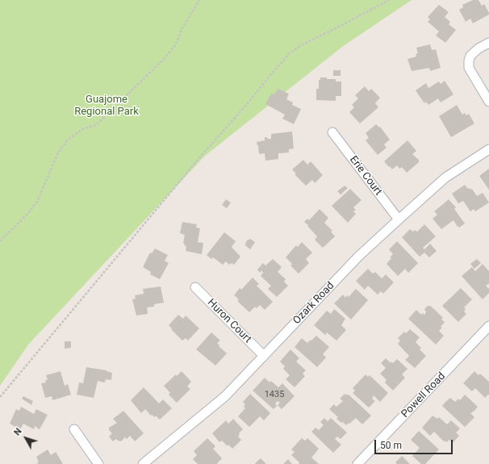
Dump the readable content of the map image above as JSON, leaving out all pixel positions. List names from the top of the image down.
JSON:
{
  "streets": {
    "street": [
      "Erie Court",
      "Ozark Road",
      "Huron Court",
      "Powell Road"
    ]
  },
  "crossings": [
    ["Erie Court", "Ozark Road"],
    ["Ozark Road", "Huron Court"]
  ],
  "parks": ["Guajome Regional Park"],
  "house_numbers": ["1435"],
  "scale_bar": "50 m",
  "north": "top left"
}
